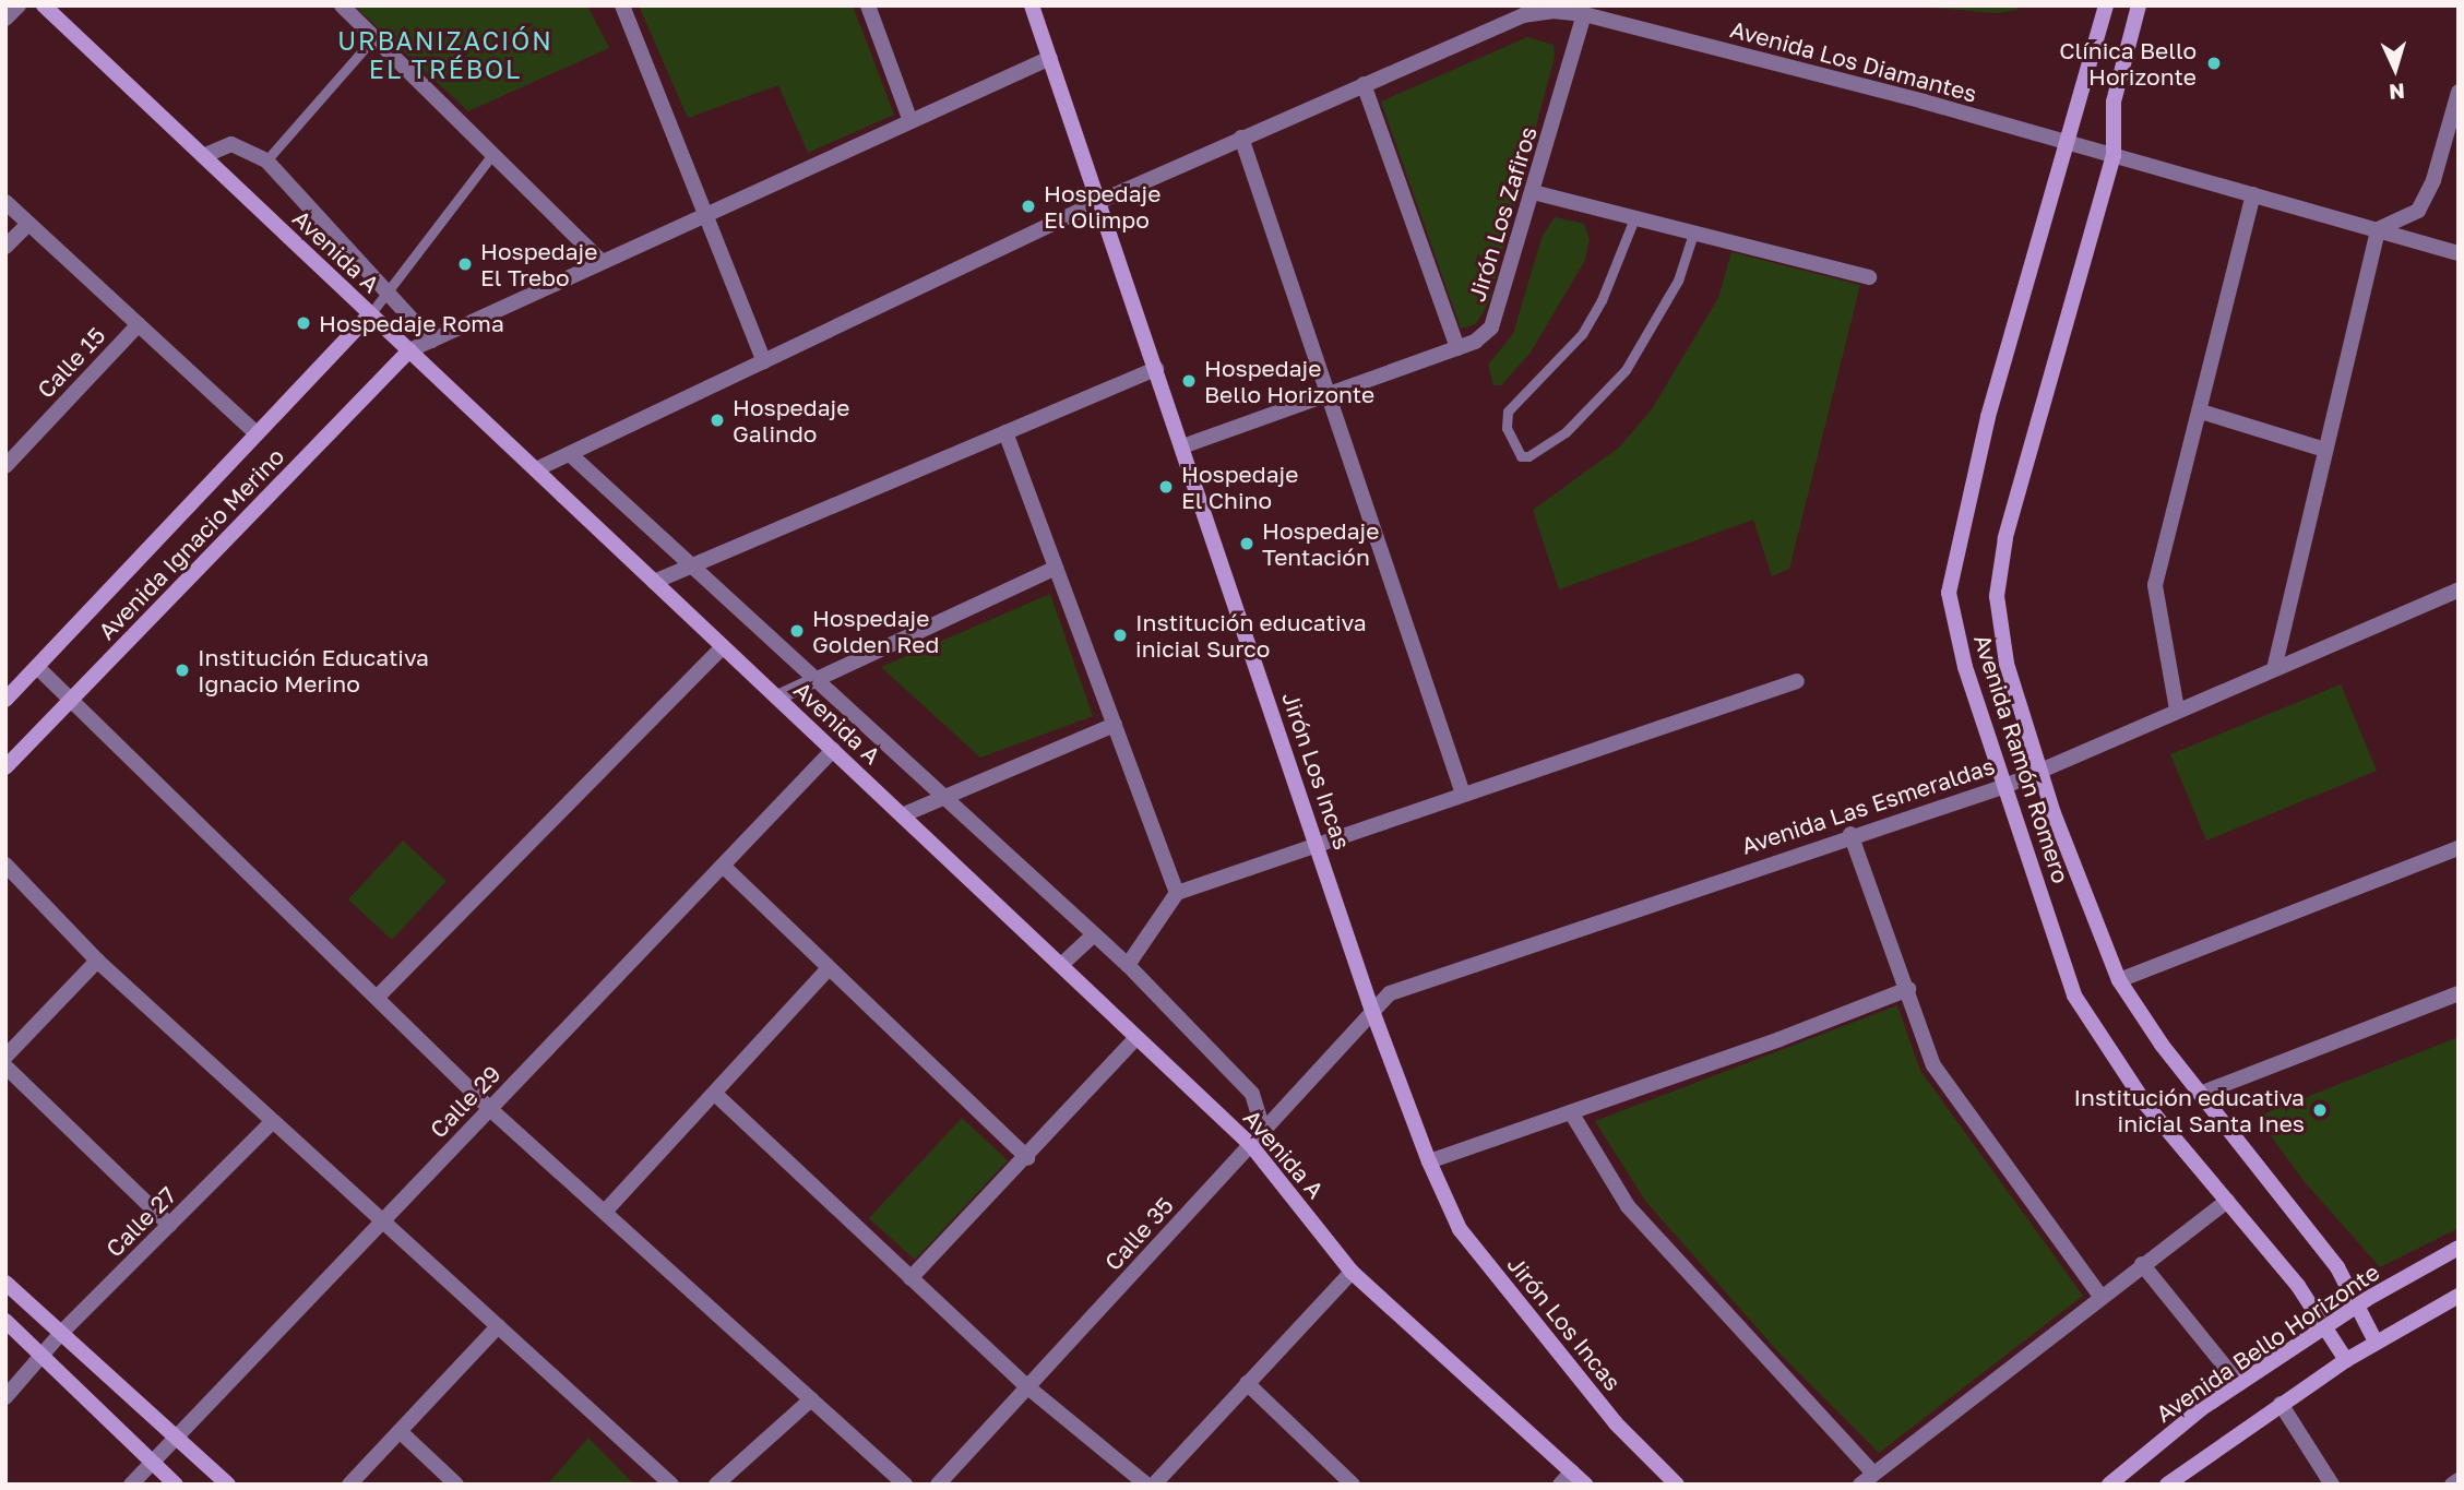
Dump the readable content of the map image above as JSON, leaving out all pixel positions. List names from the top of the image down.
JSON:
{
  "streets": {
    "street": [
      "Avenida Los Diamantes",
      "Jirón Los Zafiros",
      "Avenida A",
      "Calle 15",
      "Avenida Ignacio Merino",
      "Avenida Ramón Romero",
      "Jirón Los Incas",
      "Avenida Las Esmeraldas",
      "Calle 29",
      "Calle 27",
      "Calle 35",
      "Avenida Bello Horizonte"
    ]
  },
  "crossings": [
    ["Avenida Los Diamantes", "Jirón Los Zafiros"],
    ["Avenida Los Diamantes", "Avenida Ramón Romero"],
    ["Avenida Los Diamantes", "Jirón Los Incas"],
    ["Jirón Los Zafiros", "Jirón Los Incas"],
    ["Avenida A", "Avenida Ignacio Merino"],
    ["Avenida A", "Calle 29"],
    ["Avenida A", "Calle 35"],
    ["Avenida Ramón Romero", "Avenida Las Esmeraldas"],
    ["Avenida Ramón Romero", "Avenida Bello Horizonte"],
    ["Jirón Los Incas", "Avenida Las Esmeraldas"],
    ["Jirón Los Incas", "Calle 35"],
    ["Avenida Las Esmeraldas", "Calle 35"]
  ],
  "districts": ["URBANIZACIÓN EL TRÉBOL"],
  "places": [
    "Clínica Bello Horizonte",
    "Hospedaje El Olimpo",
    "Hospedaje El Trebo",
    "Hospedaje Roma",
    "Hospedaje Bello Horizonte",
    "Hospedaje Galindo",
    "Hospedaje El Chino",
    "Hospedaje Tentación",
    "Hospedaje Golden Red",
    "Institución educativa inicial Surco",
    "Institución Educativa Ignacio Merino",
    "Institución educativa inicial Santa Ines"
  ],
  "north": "bottom"
}
